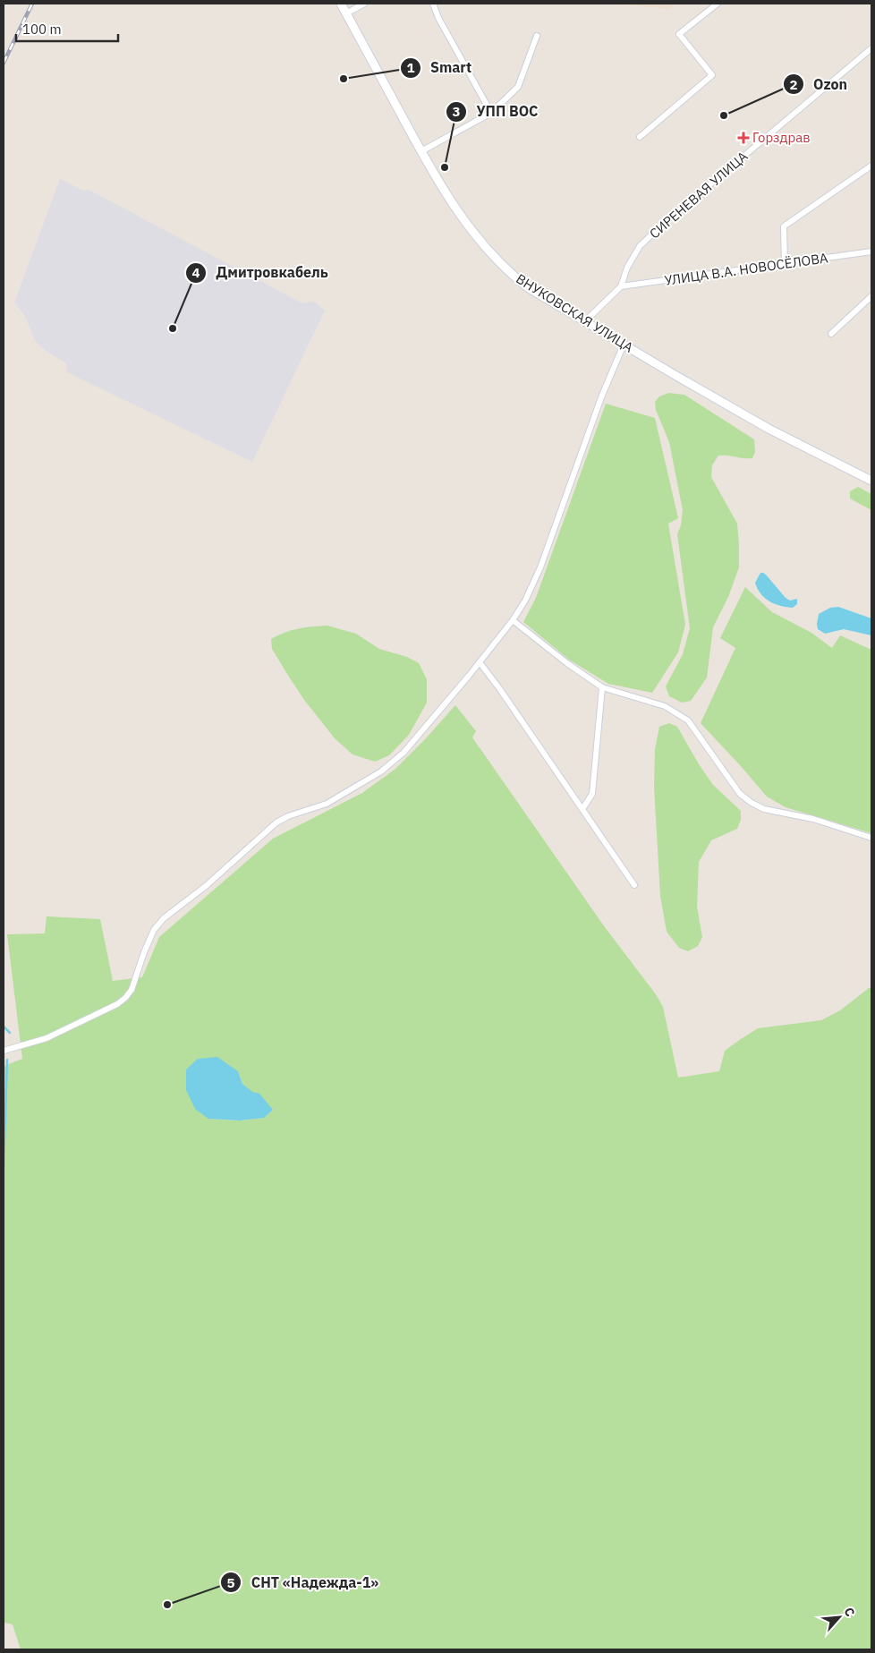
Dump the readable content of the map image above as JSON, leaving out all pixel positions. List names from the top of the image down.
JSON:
{
  "streets": {
    "main road": ["ВНУКОВСКАЯ УЛИЦА"],
    "street": ["СИРЕНЕВАЯ УЛИЦА", "УЛИЦА В.А. НОВОСЁЛОВА"]
  },
  "crossings": [
    ["СИРЕНЕВАЯ УЛИЦА", "УЛИЦА В.А. НОВОСЁЛОВА"],
    ["СИРЕНЕВАЯ УЛИЦА", "ВНУКОВСКАЯ УЛИЦА"]
  ],
  "places": {
    "other": [
      "Smart",
      "Ozon",
      "УПП ВОС",
      "Дмитровкабель",
      "СНТ «Надежда-1»"
    ],
    "health": ["Горздрав"]
  },
  "scale_bar": "100 m",
  "north": "top right"
}
